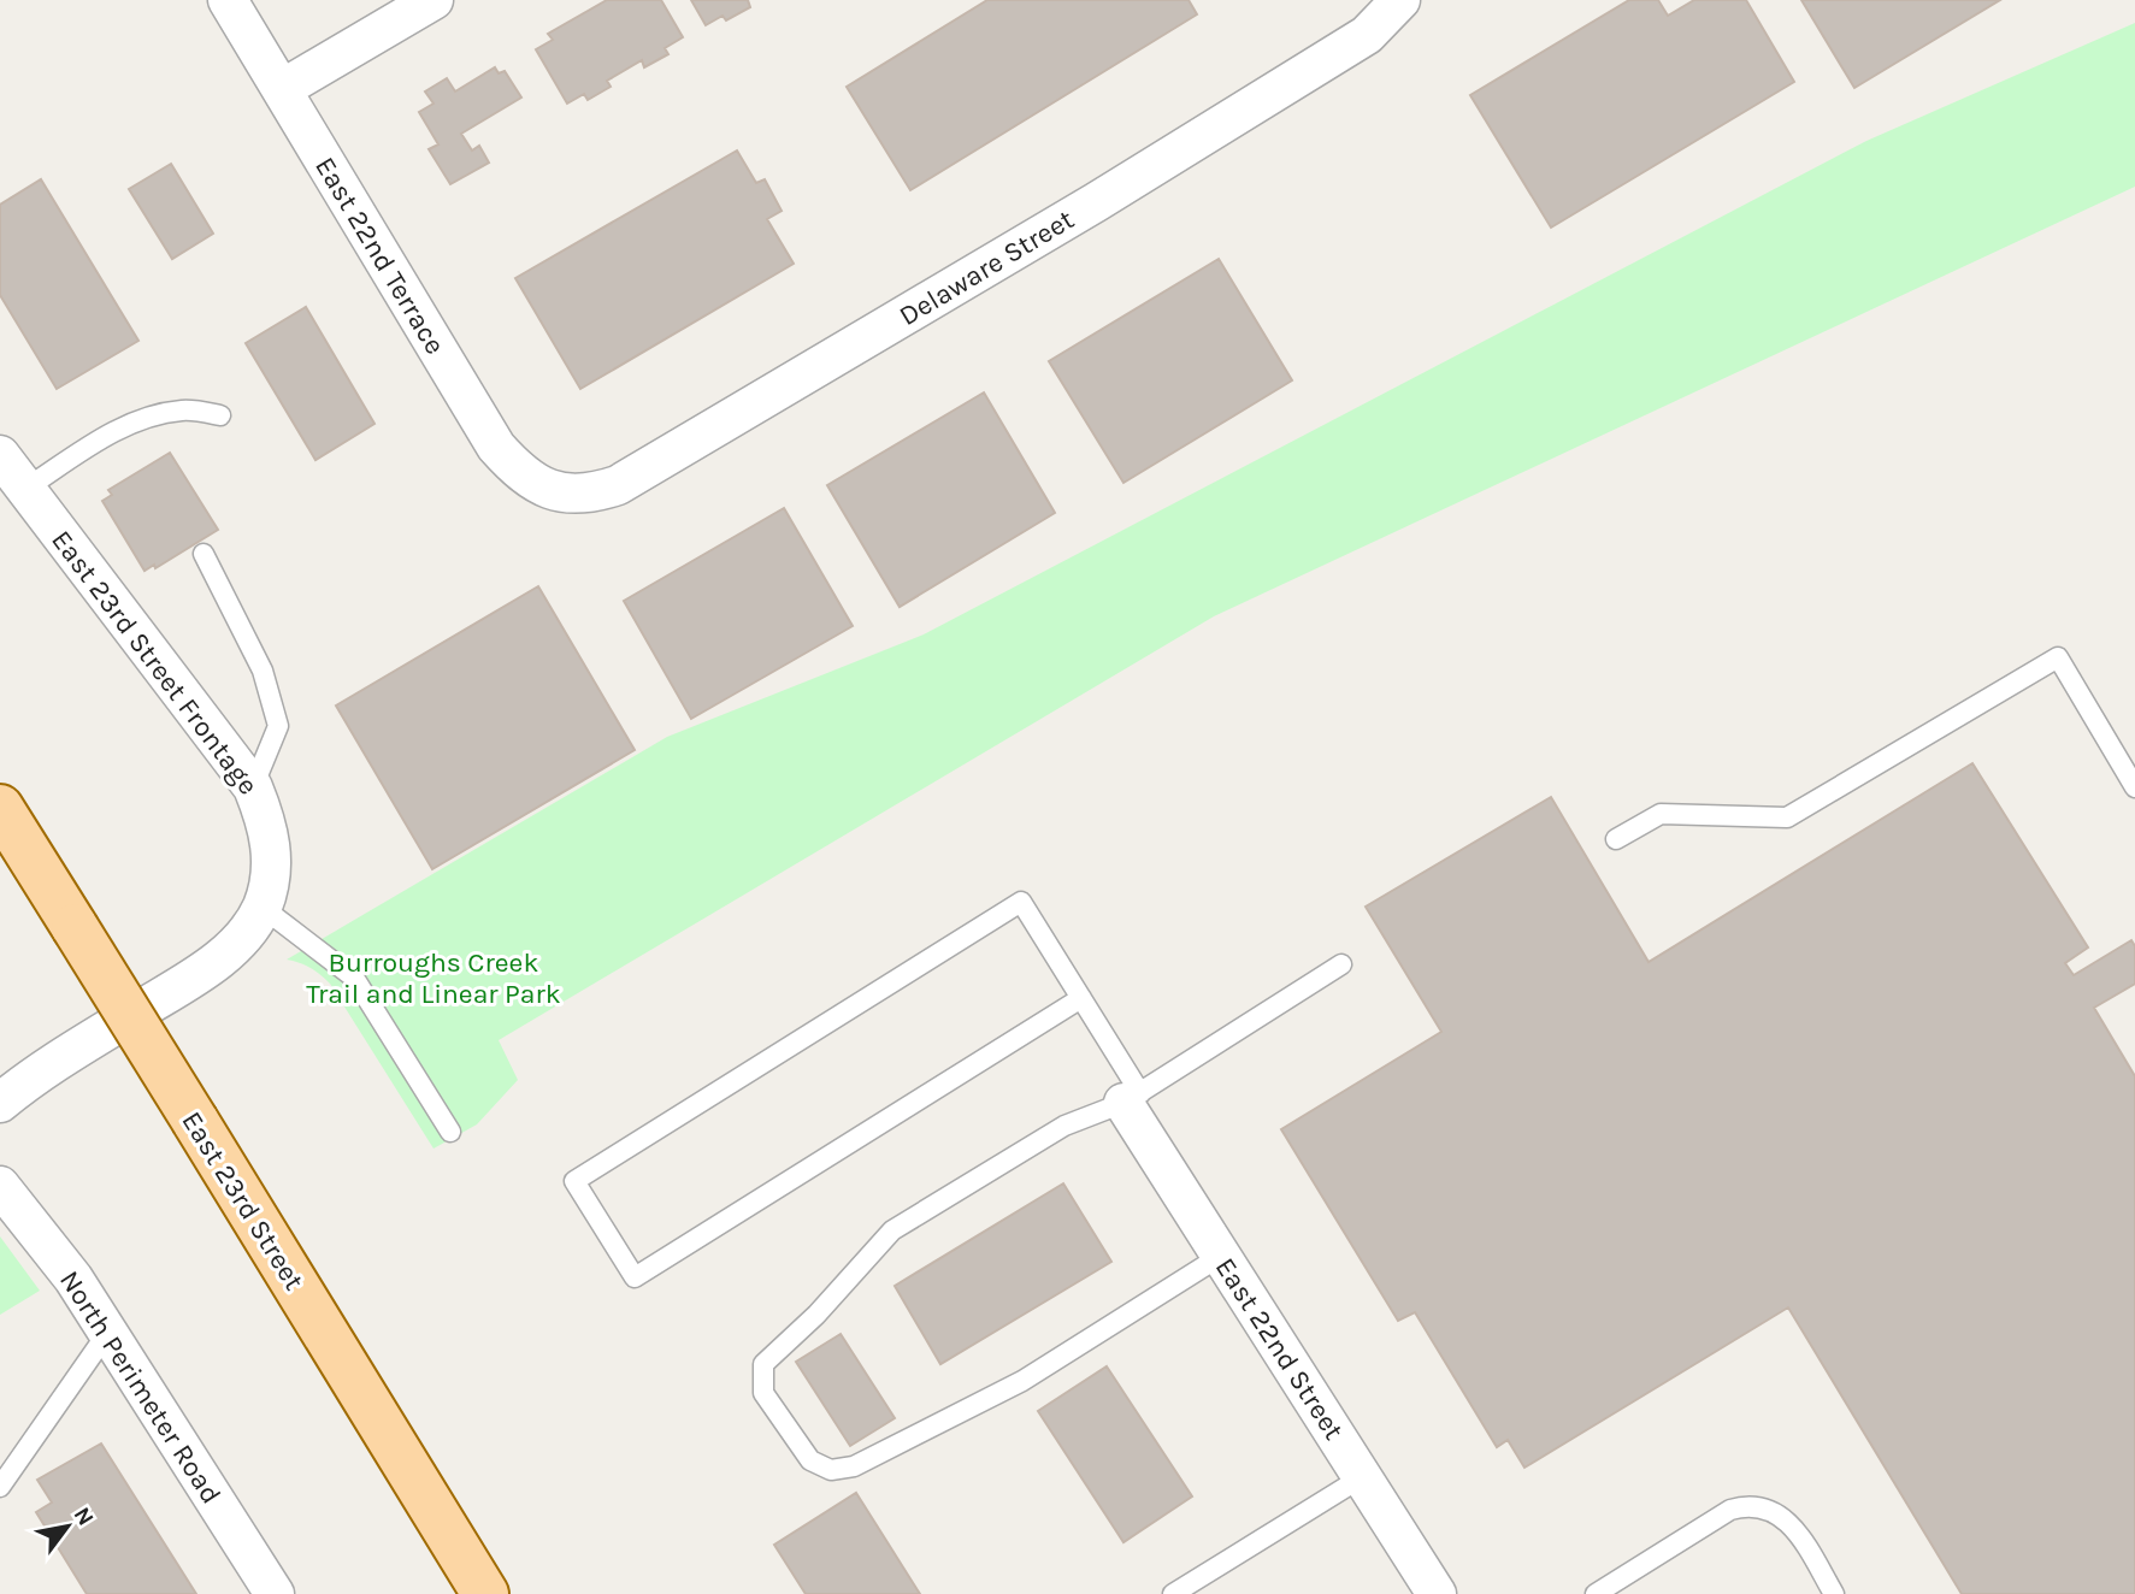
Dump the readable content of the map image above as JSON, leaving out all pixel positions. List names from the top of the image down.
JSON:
{
  "streets": {
    "main road": ["East 23rd Street"],
    "street": [
      "East 22nd Terrace",
      "Delaware Street",
      "East 23rd Street Frontage",
      "East 22nd Street",
      "North Perimeter Road"
    ]
  },
  "crossings": [
    ["East 22nd Terrace", "Delaware Street"]
  ],
  "parks": ["Burroughs Creek Trail and Linear Park"],
  "north": "top right"
}
